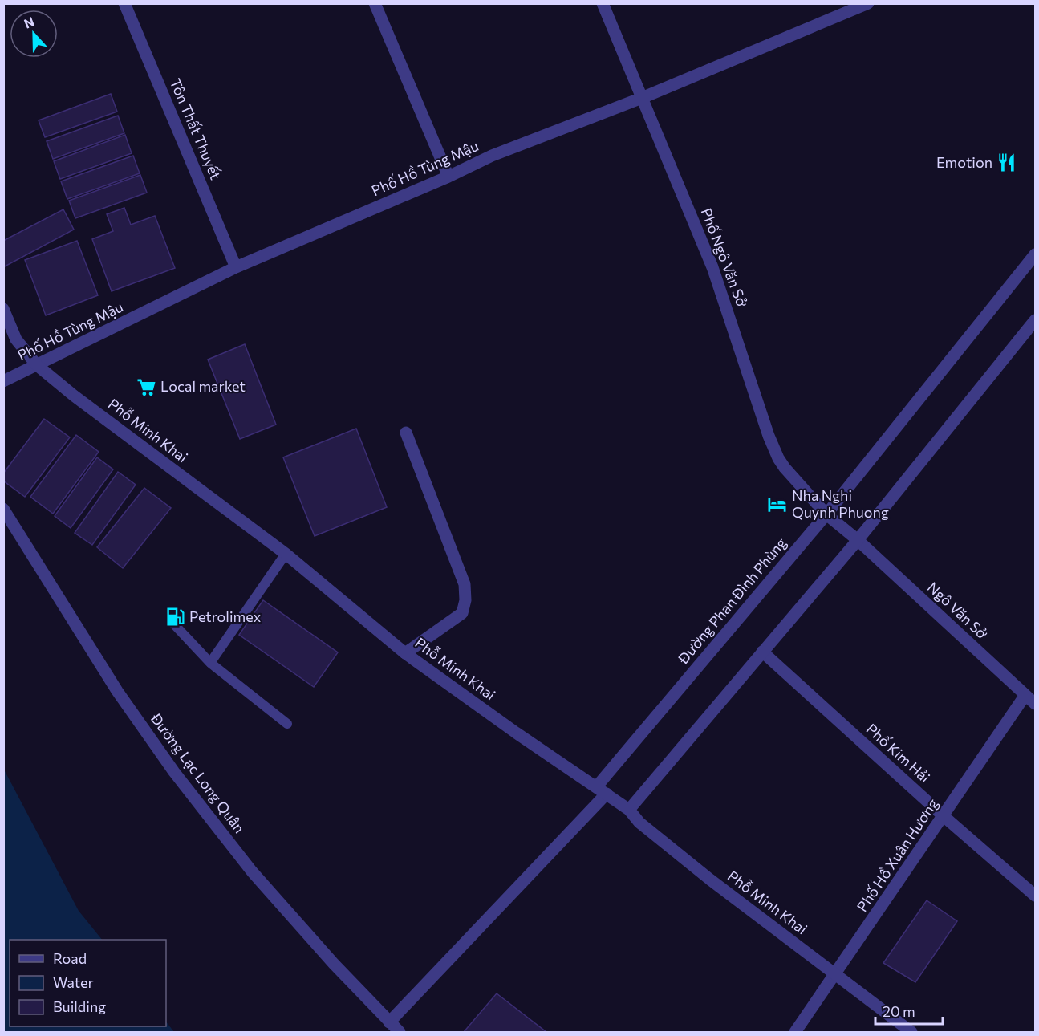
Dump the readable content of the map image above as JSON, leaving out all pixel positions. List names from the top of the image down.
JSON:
{
  "streets": {
    "street": [
      "Tôn Thất Thuyết",
      "Phố Hồ Tùng Mậu",
      "Phố Ngô Văn Sở",
      "Phỗ Minh Khai",
      "Đường Phan Đình Phùng",
      "Ngô Văn Sở",
      "Phố Kim Hải",
      "Đường Lạc Long Quân",
      "Phố Hồ Xuân Hương"
    ]
  },
  "crossings": [
    ["Tôn Thất Thuyết", "Phố Hồ Tùng Mậu"],
    ["Phố Hồ Tùng Mậu", "Phố Ngô Văn Sở"],
    ["Phố Hồ Tùng Mậu", "Phỗ Minh Khai"],
    ["Phố Ngô Văn Sở", "Đường Phan Đình Phùng"],
    ["Phố Ngô Văn Sở", "Ngô Văn Sở"],
    ["Phỗ Minh Khai", "Đường Phan Đình Phùng"],
    ["Phỗ Minh Khai", "Phố Hồ Xuân Hương"],
    ["Đường Phan Đình Phùng", "Đường Lạc Long Quân"],
    ["Ngô Văn Sở", "Phố Hồ Xuân Hương"],
    ["Phố Kim Hải", "Phố Hồ Xuân Hương"]
  ],
  "places": {
    "restaurant": ["Emotion"],
    "supermarket": ["Local market"],
    "hotel": ["Nha Nghi Quynh Phuong"],
    "fuel station": ["Petrolimex"]
  },
  "legend": ["Road", "Water", "Building"],
  "scale_bar": "20 m",
  "north": "top"
}
